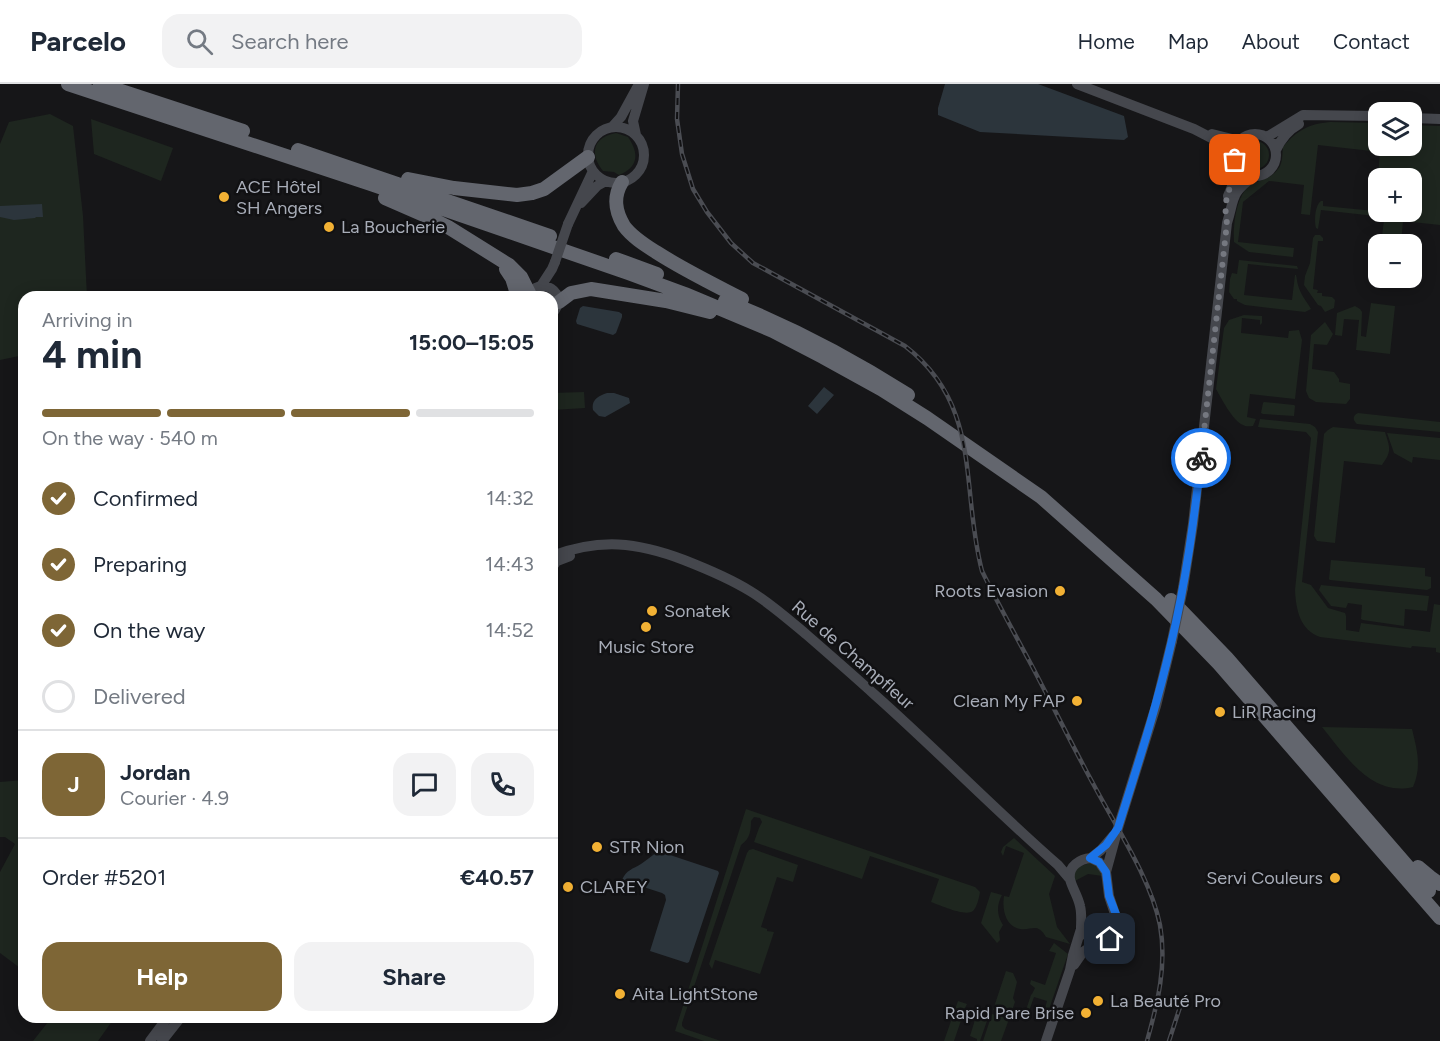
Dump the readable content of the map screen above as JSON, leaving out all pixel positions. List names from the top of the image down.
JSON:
{
  "streets": {
    "street": ["Rue de Champfleur"]
  },
  "places": [
    "ACE Hôtel SH Angers",
    "La Boucherie",
    "Roots Evasion",
    "Sonatek",
    "Music Store",
    "Clean My FAP",
    "LiR Racing",
    "STR Nion",
    "Servi Couleurs",
    "CLAREY",
    "Aita LightStone",
    "La Beauté Pro",
    "Rapid Pare Brise"
  ],
  "page": {
    "header": "Parcelo",
    "search": "Search here",
    "nav": [
      "Home",
      "Map",
      "About",
      "Contact"
    ],
    "map_buttons": ["+", "−"],
    "heading": ["4 min", "Arriving in", "15:00–15:05"],
    "panel": [
      "Jordan",
      "Courier · 4.9",
      "Order #5201",
      "€40.57"
    ],
    "bar": "On the way · 540 m",
    "list": [
      ["Confirmed", "14:32"],
      ["Preparing", "14:43"],
      ["On the way", "14:52"],
      "Delivered"
    ],
    "round": "J",
    "buttons": ["Help", "Share"]
  }
}
